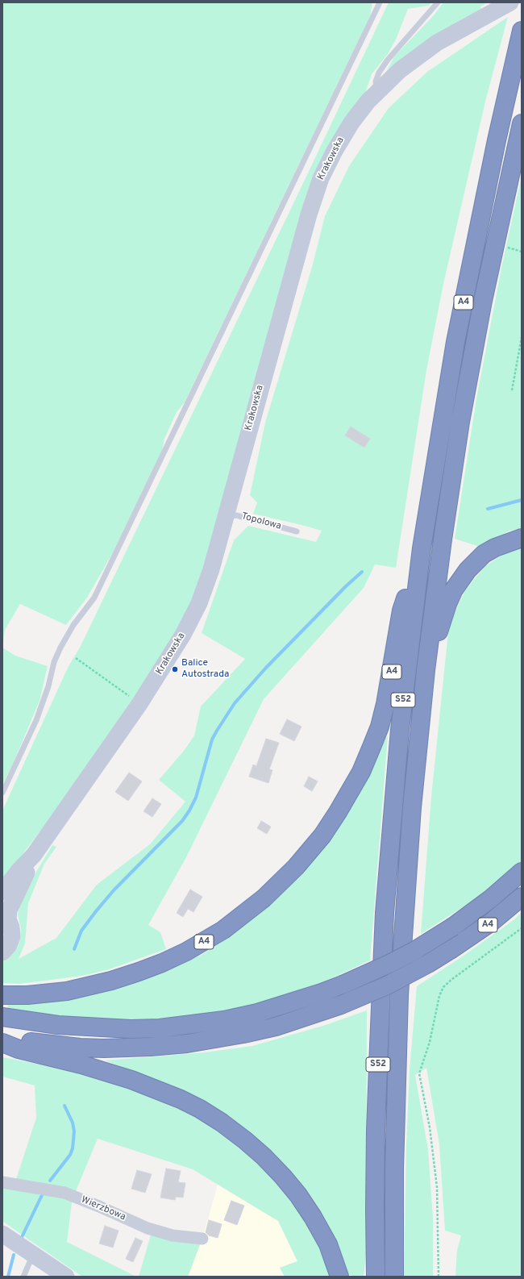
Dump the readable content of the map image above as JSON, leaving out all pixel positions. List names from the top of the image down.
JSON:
{
  "streets": {
    "highway": ["A4", "S52"],
    "street": ["Krakowska", "Wierzbowa"],
    "lane": ["Topolowa"]
  },
  "crossings": [
    ["Krakowska", "Topolowa"],
    ["A4", "S52"]
  ],
  "places": ["Balice Autostrada"]
}
